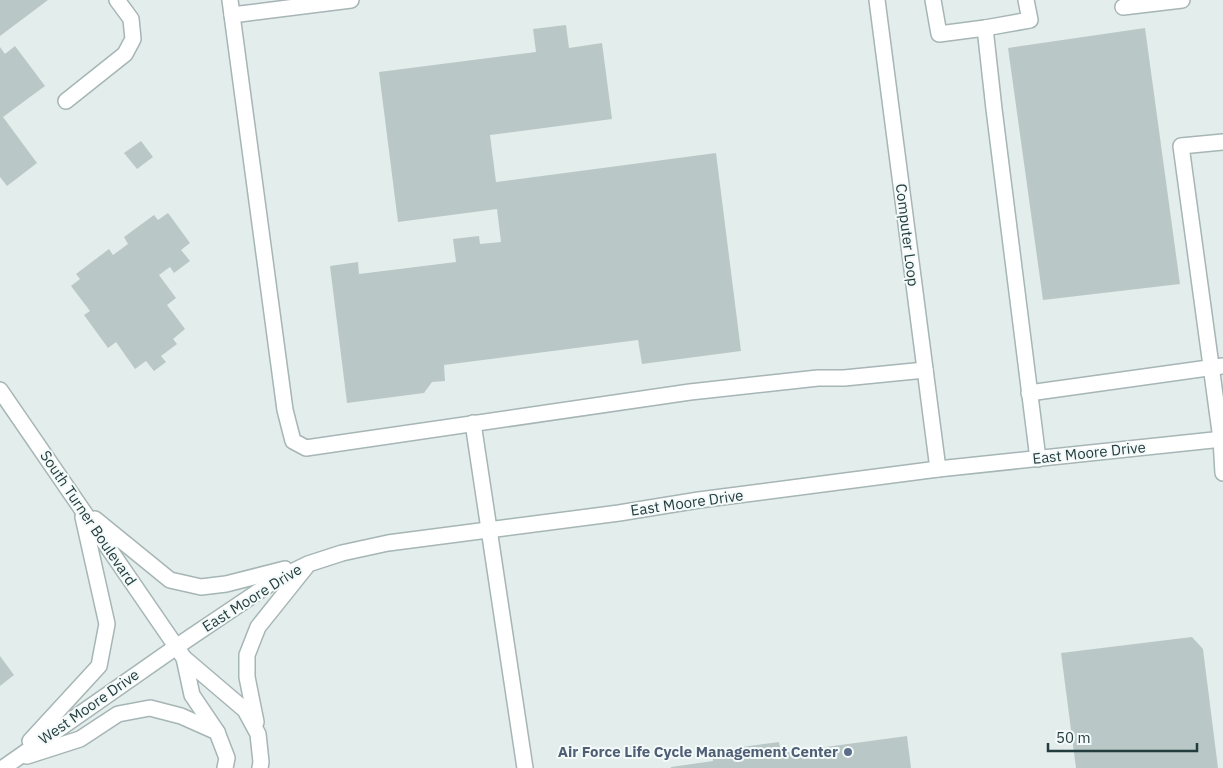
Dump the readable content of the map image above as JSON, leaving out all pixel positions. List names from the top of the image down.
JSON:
{
  "streets": {
    "street": [
      "Computer Loop",
      "East Moore Drive",
      "South Turner Boulevard",
      "West Moore Drive"
    ]
  },
  "crossings": [
    ["Computer Loop", "East Moore Drive"],
    ["East Moore Drive", "South Turner Boulevard"],
    ["East Moore Drive", "West Moore Drive"],
    ["South Turner Boulevard", "West Moore Drive"]
  ],
  "places": ["Air Force Life Cycle Management Center"],
  "scale_bar": "50 m"
}
